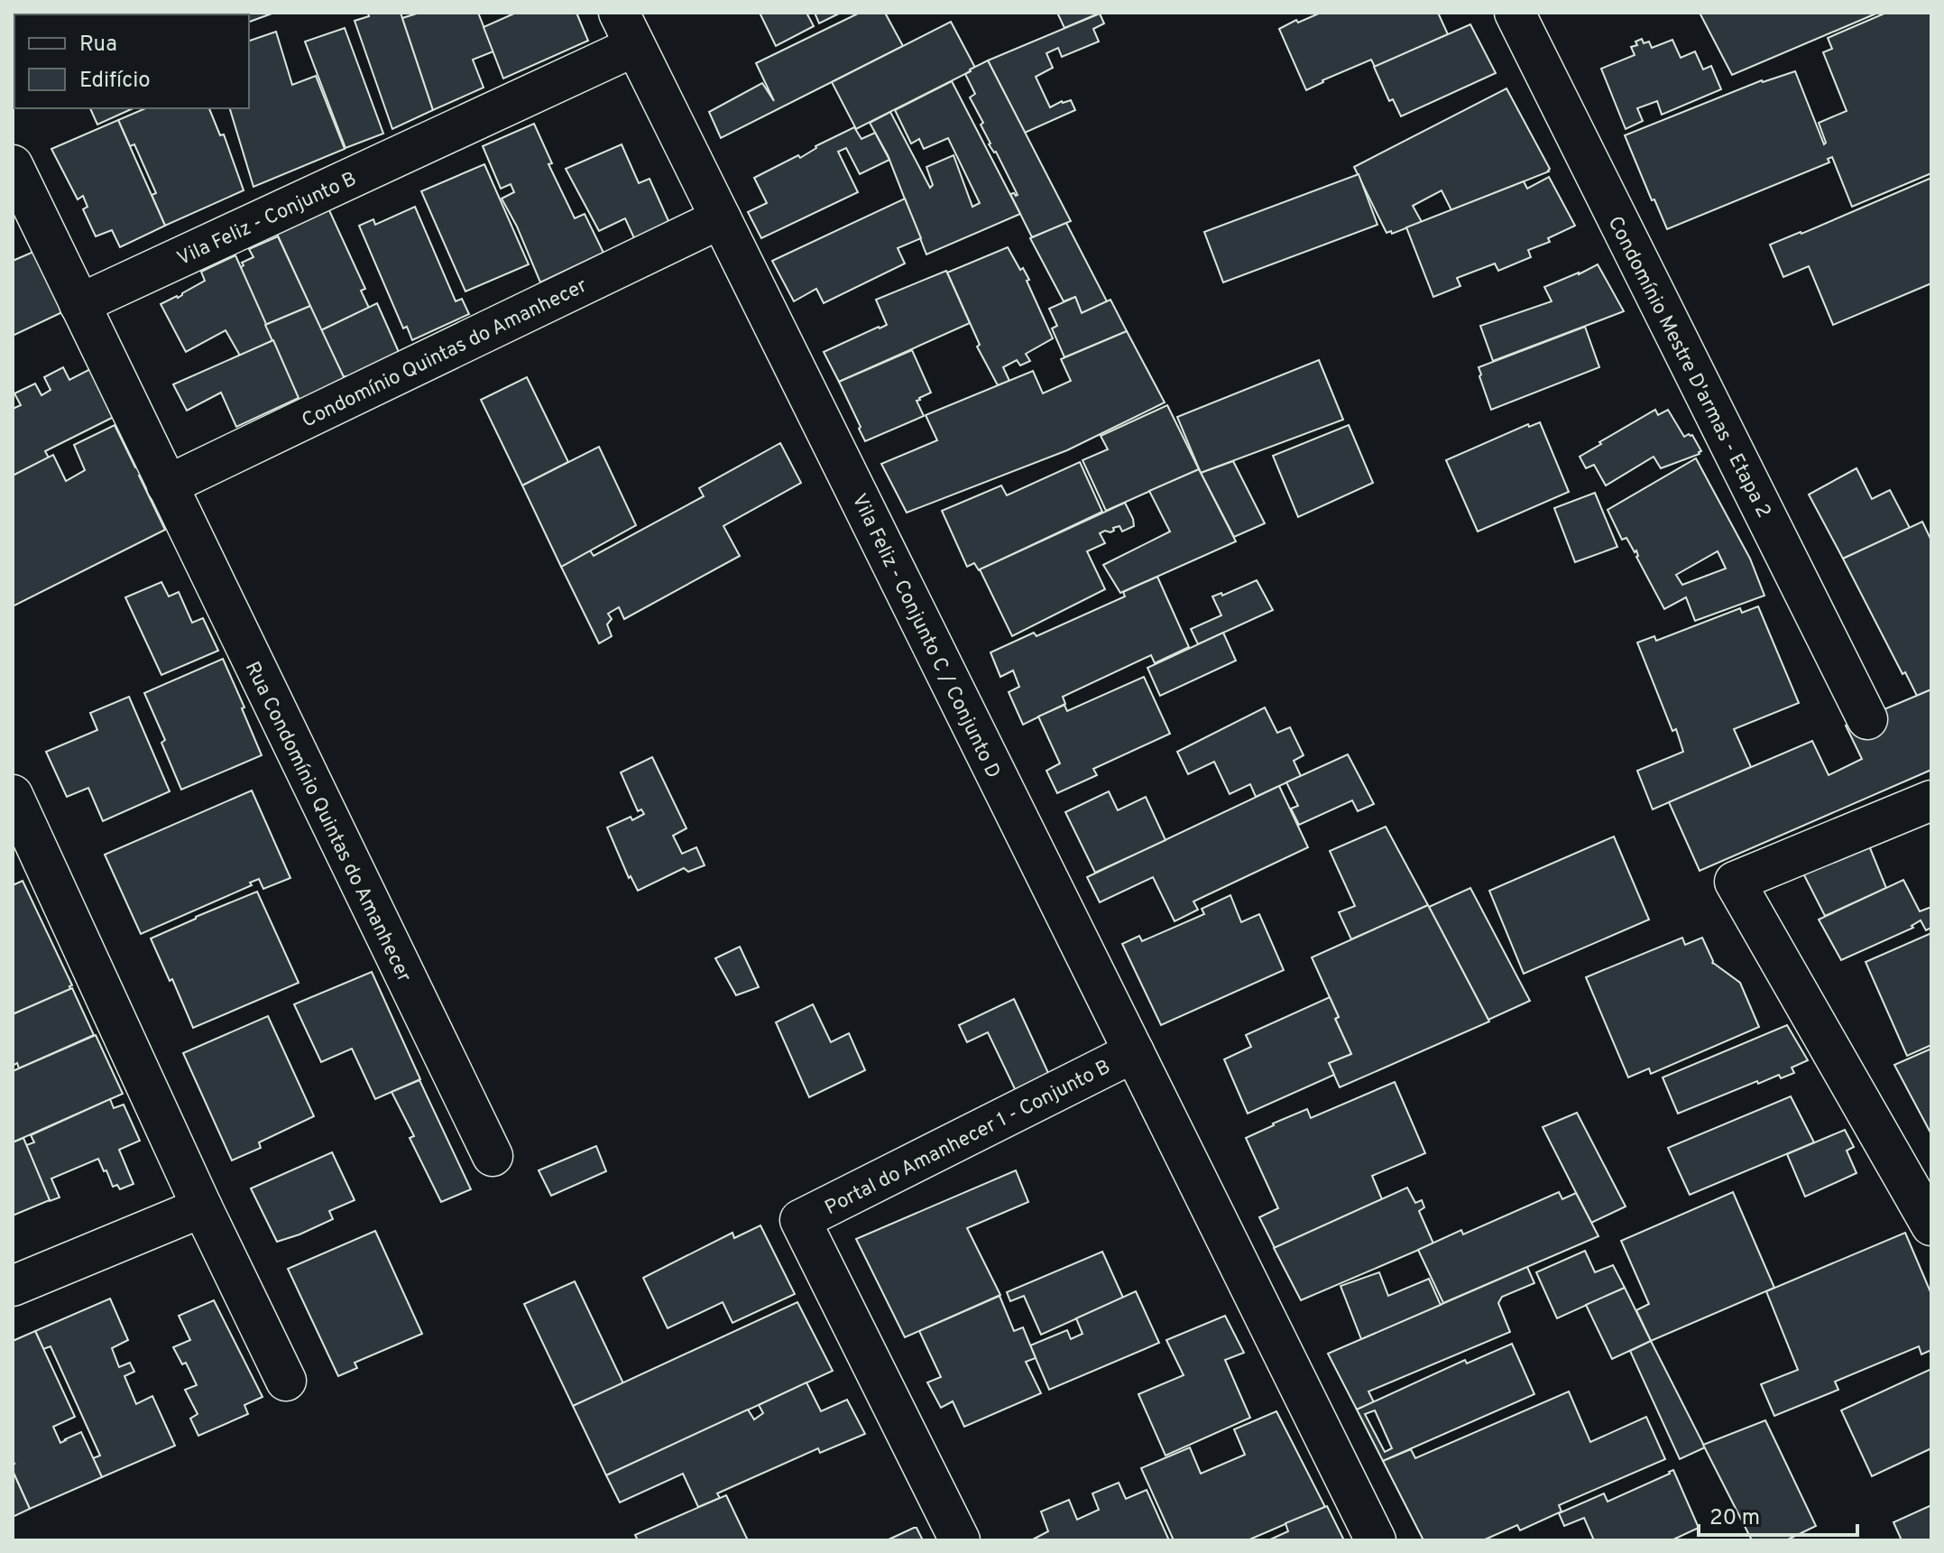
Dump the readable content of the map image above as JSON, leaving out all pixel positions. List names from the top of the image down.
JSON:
{
  "streets": {
    "street": [
      "Vila Feliz - Conjunto B",
      "Condomínio Quintas do Amanhecer",
      "Condomínio Mestre D'armas - Etapa 2",
      "Vila Feliz - Conjunto C / Conjunto D",
      "Rua Condomínio Quintas do Amanhecer",
      "Portal do Amanhecer 1 - Conjunto B"
    ]
  },
  "crossings": [
    ["Vila Feliz - Conjunto B", "Vila Feliz - Conjunto C / Conjunto D"],
    ["Condomínio Quintas do Amanhecer", "Vila Feliz - Conjunto C / Conjunto D"],
    ["Condomínio Quintas do Amanhecer", "Rua Condomínio Quintas do Amanhecer"],
    ["Vila Feliz - Conjunto C / Conjunto D", "Portal do Amanhecer 1 - Conjunto B"]
  ],
  "legend": ["Rua", "Edifício"],
  "scale_bar": "20 m"
}
